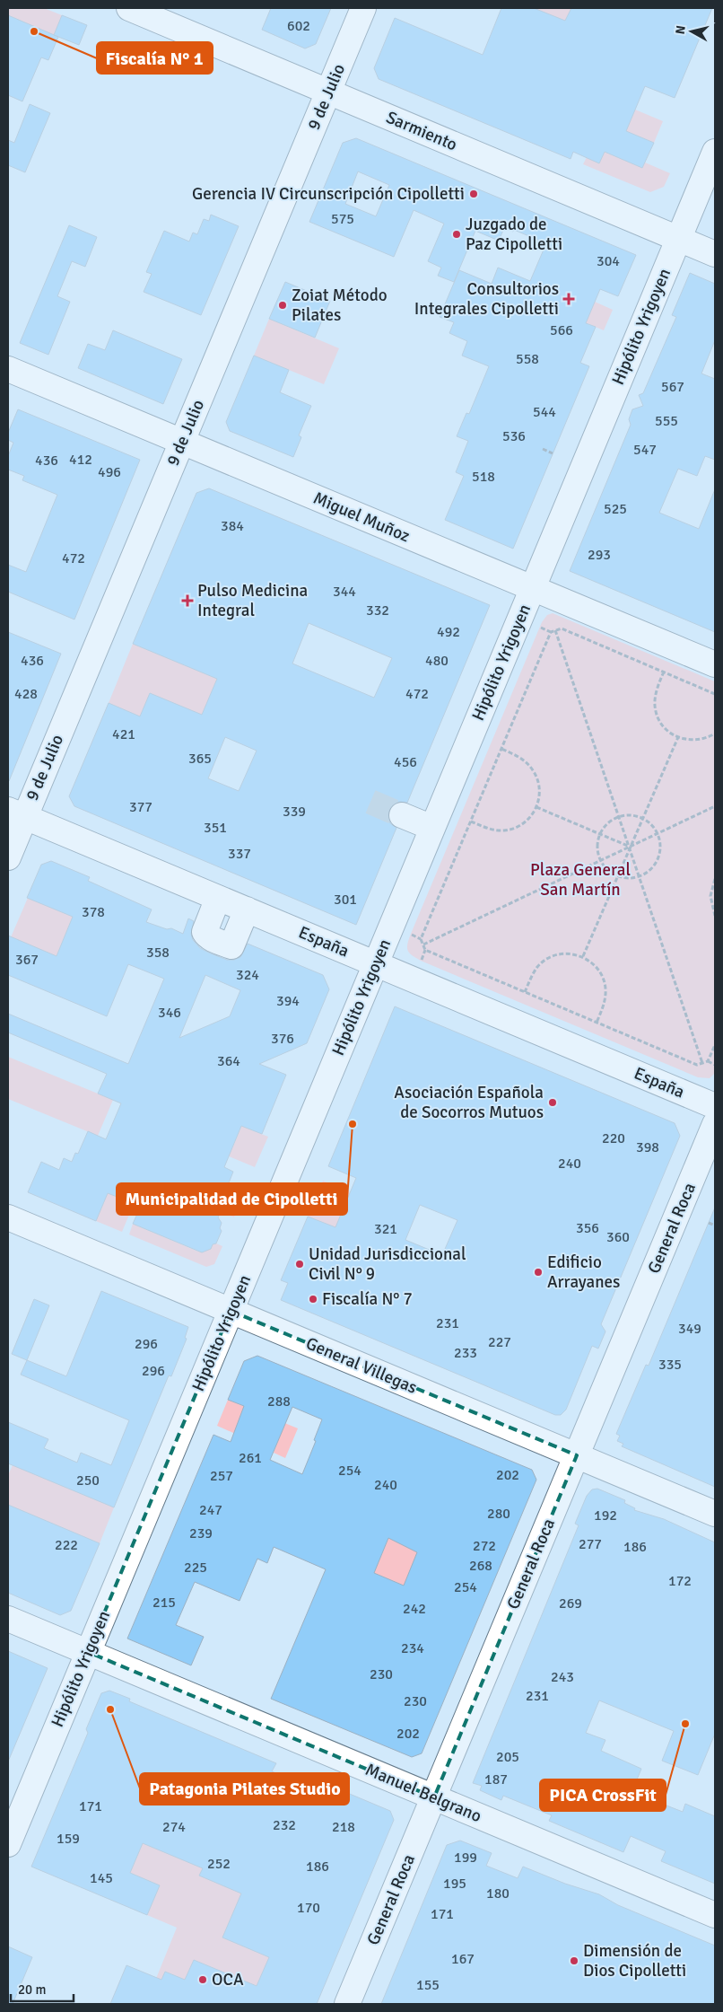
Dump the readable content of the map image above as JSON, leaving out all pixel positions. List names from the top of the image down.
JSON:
{
  "streets": {
    "street": [
      "9 de Julio",
      "Sarmiento",
      "Hipólito Yrigoyen",
      "Miguel Muñoz",
      "España",
      "General Roca",
      "General Villegas",
      "Manuel Belgrano"
    ]
  },
  "crossings": [
    ["9 de Julio", "Sarmiento"],
    ["9 de Julio", "Miguel Muñoz"],
    ["9 de Julio", "España"],
    ["Sarmiento", "Hipólito Yrigoyen"],
    ["Hipólito Yrigoyen", "Miguel Muñoz"],
    ["Hipólito Yrigoyen", "España"],
    ["Hipólito Yrigoyen", "General Villegas"],
    ["Hipólito Yrigoyen", "Manuel Belgrano"],
    ["General Roca", "General Villegas"],
    ["General Roca", "Manuel Belgrano"]
  ],
  "parks": ["Plaza General San Martín"],
  "places": {
    "other": [
      "Fiscalía N° 1",
      "Gerencia IV Circunscripción Cipolletti",
      "Juzgado de Paz Cipolletti",
      "Zoiat Método Pilates",
      "Asociación Española de Socorros Mutuos",
      "Municipalidad de Cipolletti",
      "Unidad Jurisdiccional Civil N° 9",
      "Edificio Arrayanes",
      "Fiscalía N° 7",
      "Patagonia Pilates Studio",
      "PICA CrossFit",
      "Dimensión de Dios Cipolletti",
      "OCA"
    ],
    "health": ["Consultorios Integrales Cipolletti", "Pulso Medicina Integral"]
  },
  "house_numbers": [
    "602",
    "575",
    "304",
    "566",
    "558",
    "567",
    "544",
    "555",
    "536",
    "547",
    "412",
    "436",
    "496",
    "518",
    "525",
    "384",
    "293",
    "472",
    "344",
    "332",
    "492",
    "436",
    "480",
    "428",
    "472",
    "421",
    "365",
    "456",
    "377",
    "339",
    "351",
    "337",
    "301",
    "378",
    "358",
    "367",
    "324",
    "394",
    "346",
    "376",
    "364",
    "220",
    "398",
    "240",
    "356",
    "321",
    "360",
    "231",
    "349",
    "227",
    "296",
    "233",
    "335",
    "296",
    "288",
    "261",
    "254",
    "202",
    "257",
    "250",
    "240",
    "247",
    "280",
    "192",
    "239",
    "277",
    "222",
    "272",
    "186",
    "268",
    "225",
    "172",
    "254",
    "215",
    "269",
    "242",
    "234",
    "230",
    "243",
    "231",
    "230",
    "202",
    "205",
    "187",
    "171",
    "232",
    "274",
    "218",
    "159",
    "199",
    "252",
    "186",
    "145",
    "195",
    "180",
    "170",
    "171",
    "167",
    "155"
  ],
  "scale_bar": "20 m",
  "north": "left"
}
